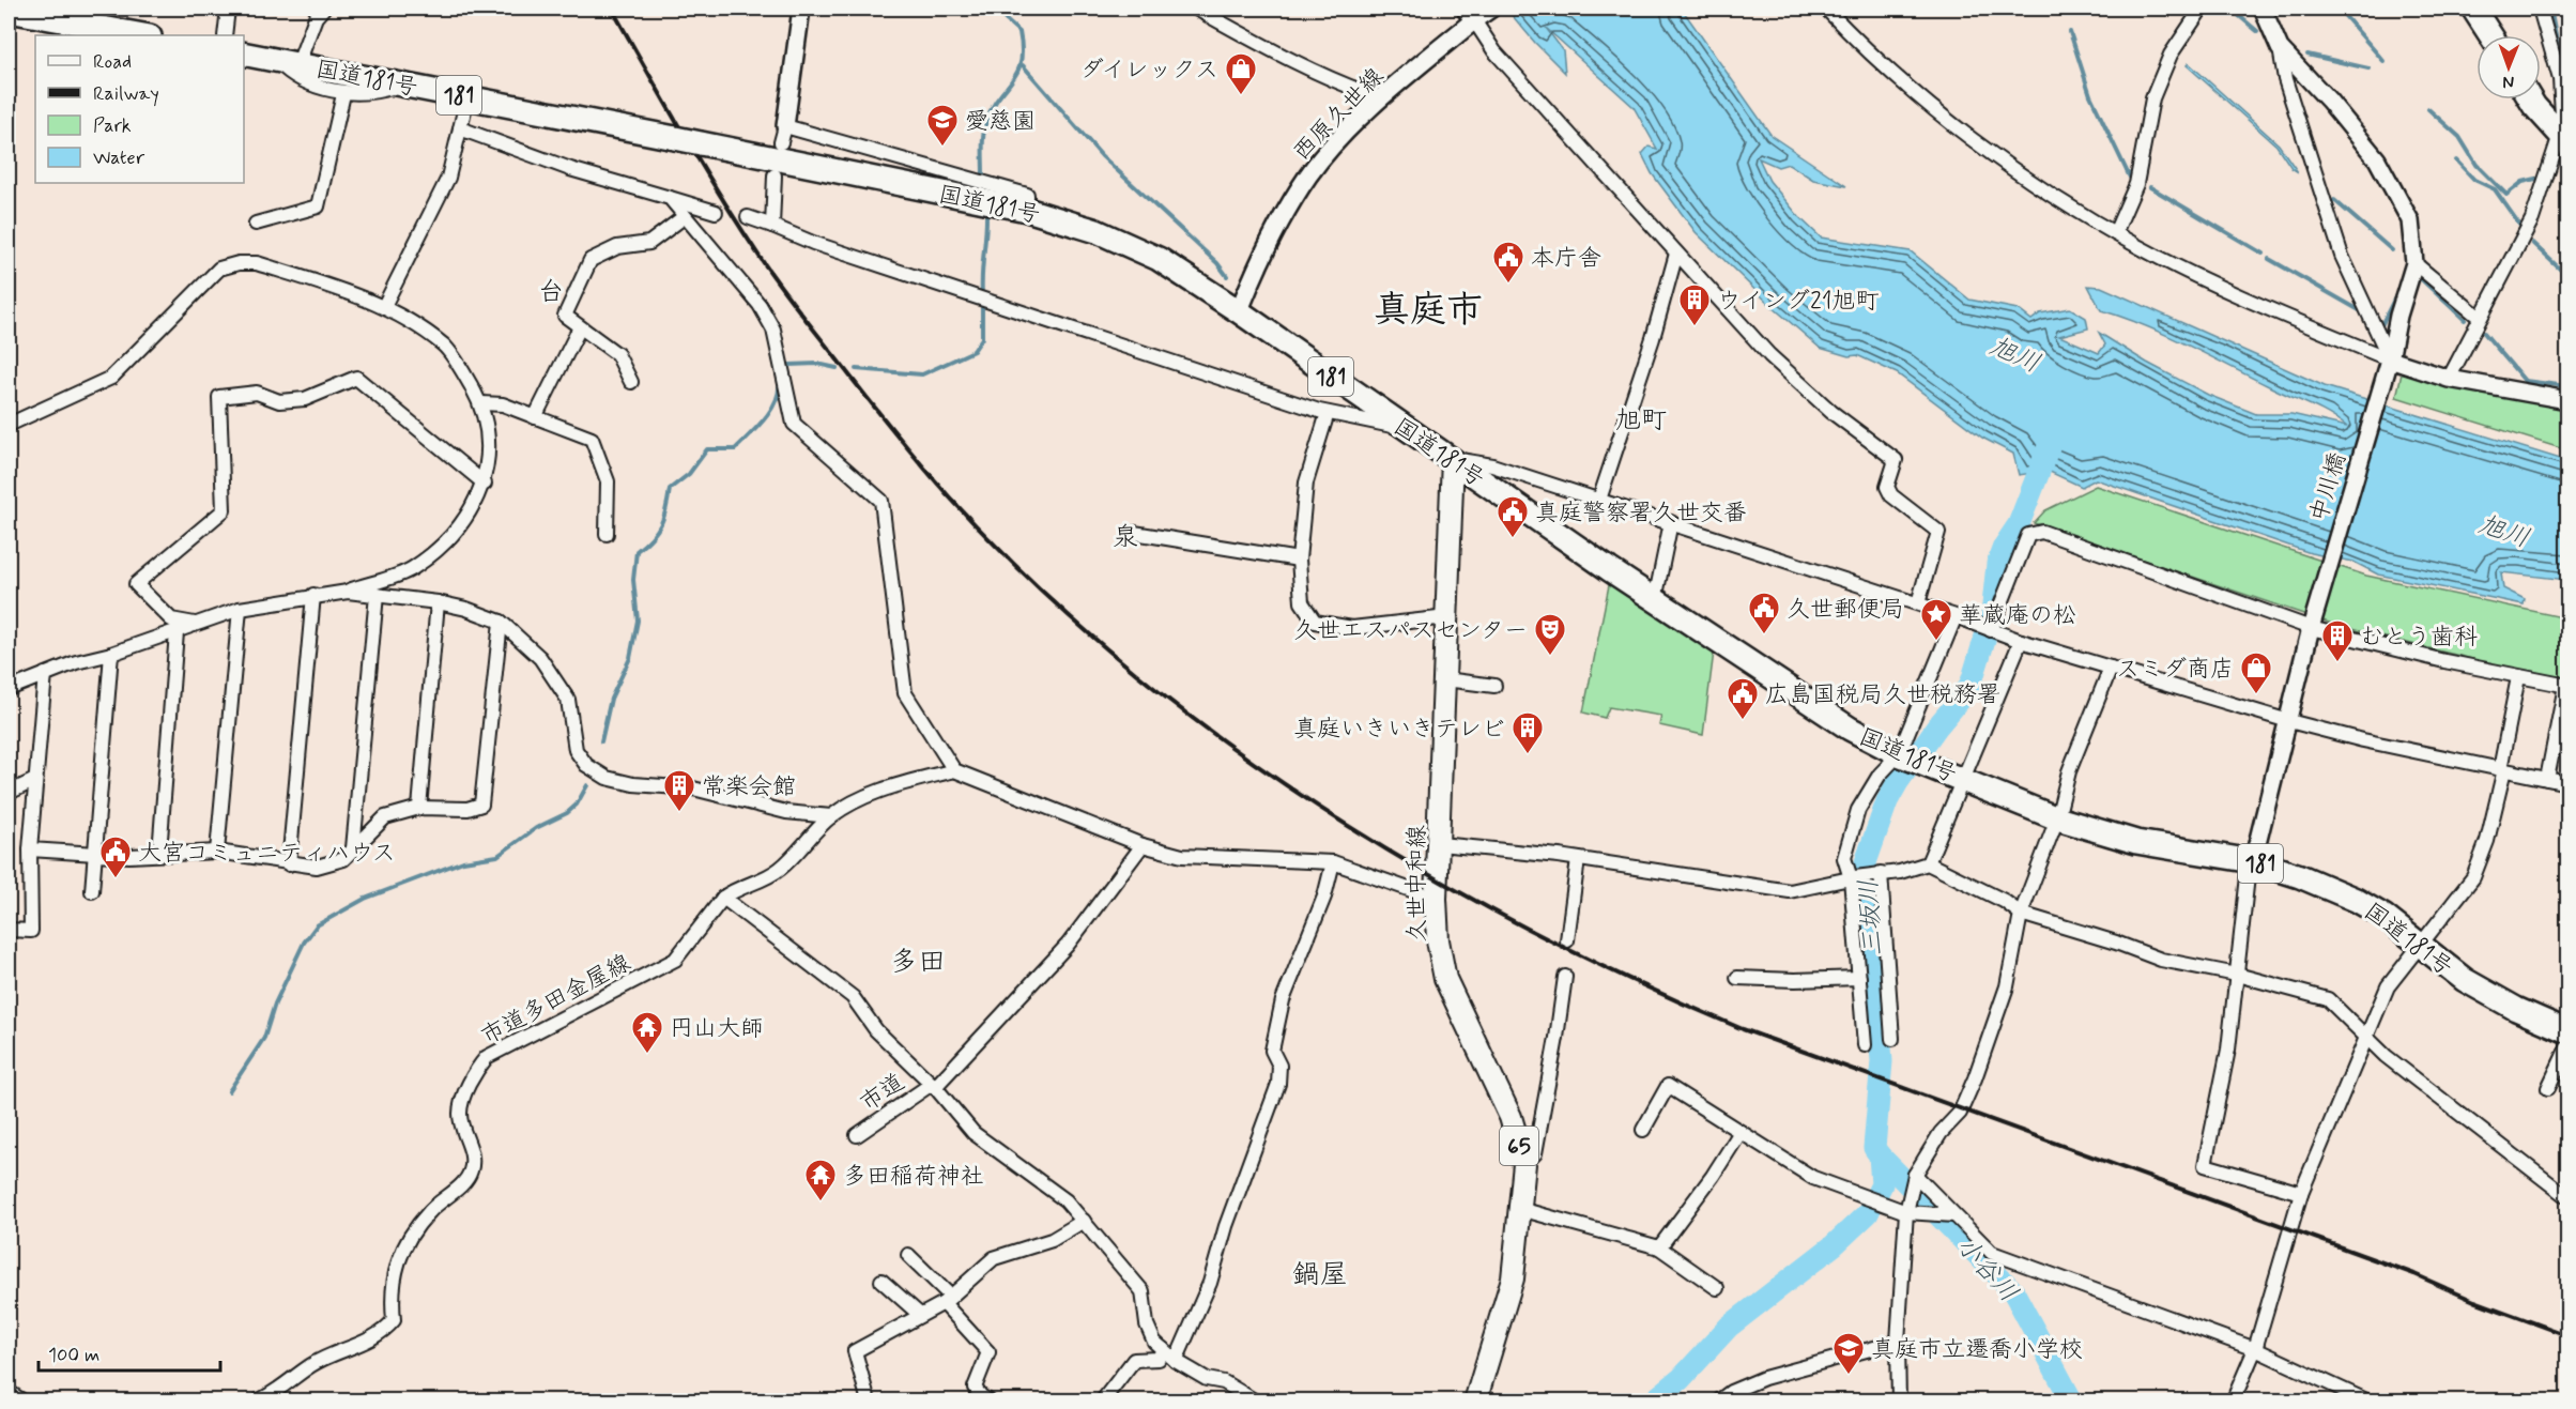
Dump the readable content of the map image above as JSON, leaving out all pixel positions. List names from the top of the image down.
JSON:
{
  "streets": {
    "highway": ["国道181号", "181"],
    "main road": ["西原久世線", "久世中和線", "65"],
    "street": ["中川橋", "市道多田金屋線", "市道"]
  },
  "crossings": [
    ["国道181号", "西原久世線"],
    ["国道181号", "中川橋"],
    ["国道181号", "久世中和線"]
  ],
  "districts": [
    "台",
    "真庭市",
    "旭町",
    "泉",
    "多田",
    "鍋屋"
  ],
  "water": ["旭川", "三坂川", "小谷川"],
  "places": {
    "shop": ["ダイレックス", "スミダ商店"],
    "school or university": ["愛慈園", "真庭市立遷喬小学校"],
    "public building": [
      "本庁舎",
      "真庭警察署久世交番",
      "久世郵便局",
      "広島国税局久世税務署",
      "大宮コミュニティハウス"
    ],
    "building": [
      "ウイング21旭町",
      "むとう歯科",
      "真庭いきいきテレビ",
      "常楽会館"
    ],
    "place": ["華蔵庵の松"],
    "theatre": ["久世エスパスセンター"],
    "temple": ["円山大師", "多田稲荷神社"]
  },
  "legend": [
    "Road",
    "Railway",
    "Park",
    "Water"
  ],
  "scale_bar": "100 m",
  "north": "bottom"
}
